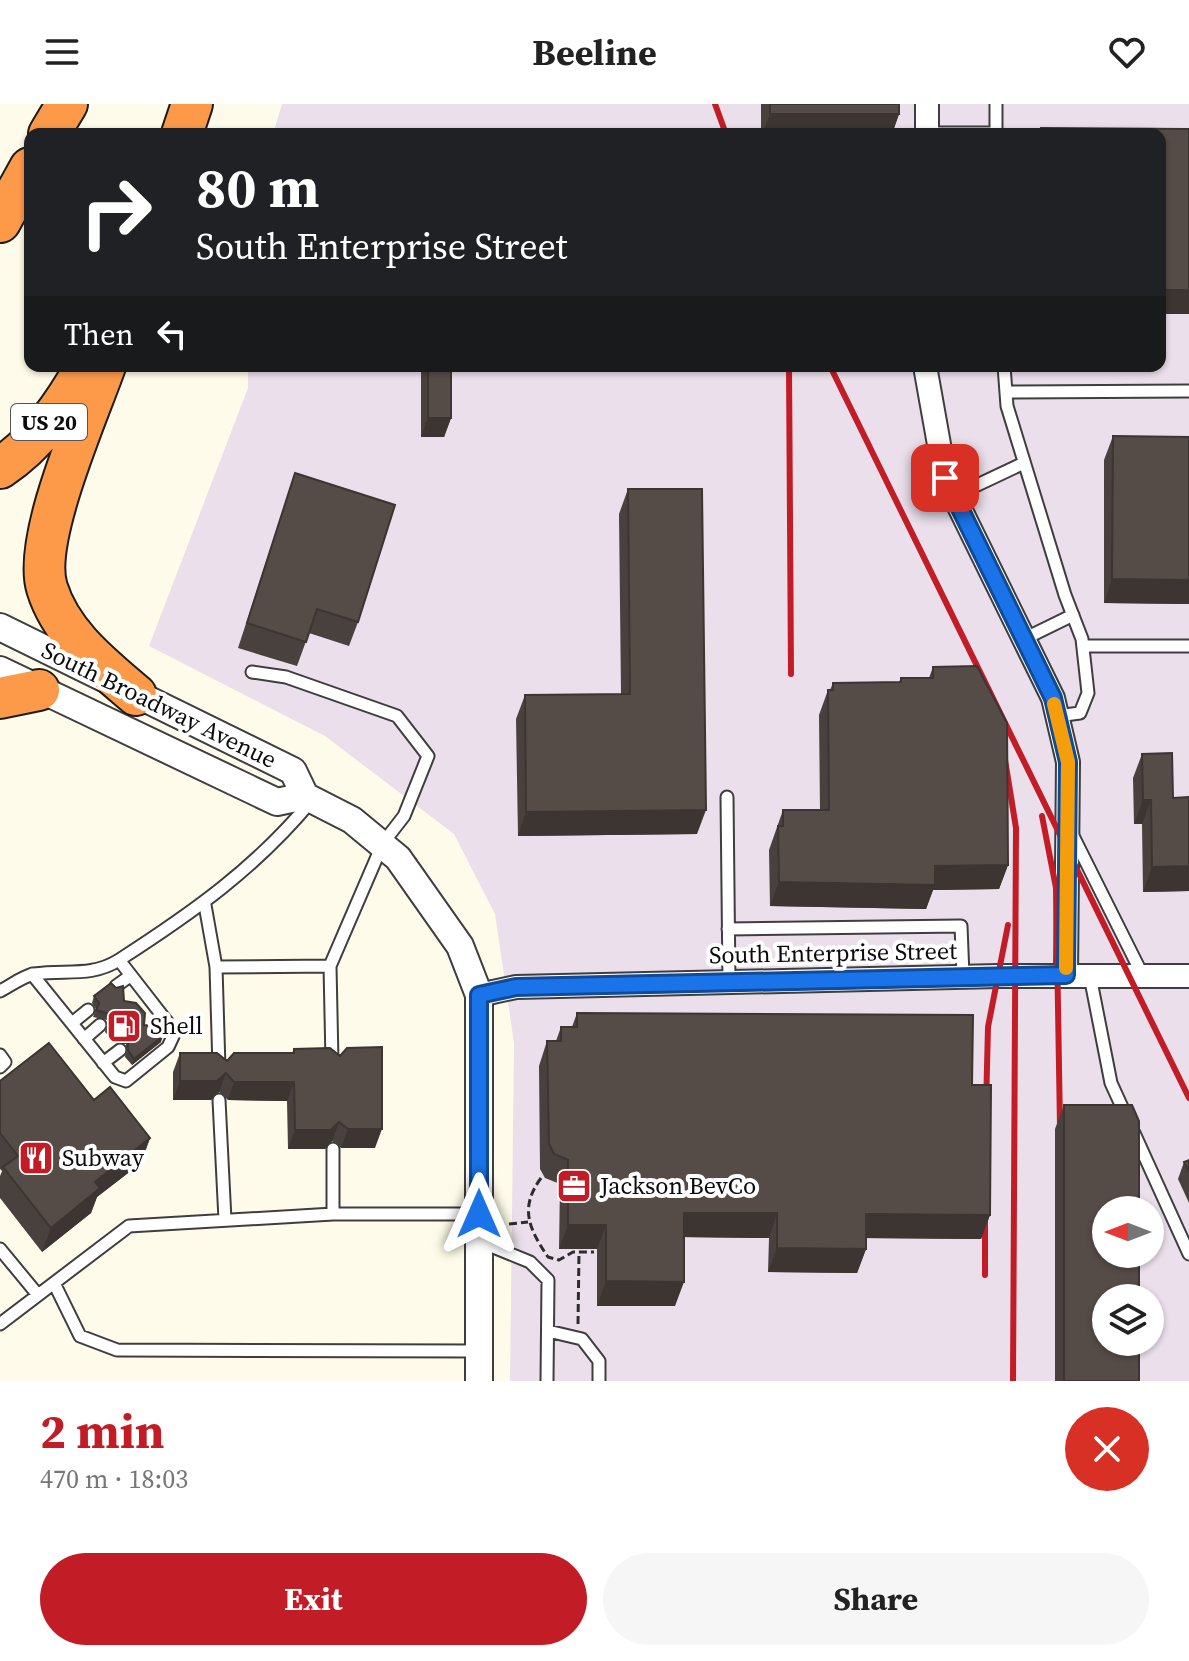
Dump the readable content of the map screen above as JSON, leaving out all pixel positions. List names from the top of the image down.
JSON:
{
  "streets": {
    "highway": ["US 20"],
    "street": ["South Broadway Avenue", "South Enterprise Street"]
  },
  "crossings": [
    ["South Broadway Avenue", "South Enterprise Street"]
  ],
  "places": {
    "fuel station": ["Shell"],
    "restaurant": ["Subway"],
    "office": ["Jackson BevCo"]
  },
  "north": "left",
  "page": {
    "header": "Beeline",
    "turn": ["80 m", "South Enterprise Street"],
    "then": "Then",
    "heading": ["2 min", "470 m · 18:03"],
    "buttons": ["Exit", "Share"]
  }
}
